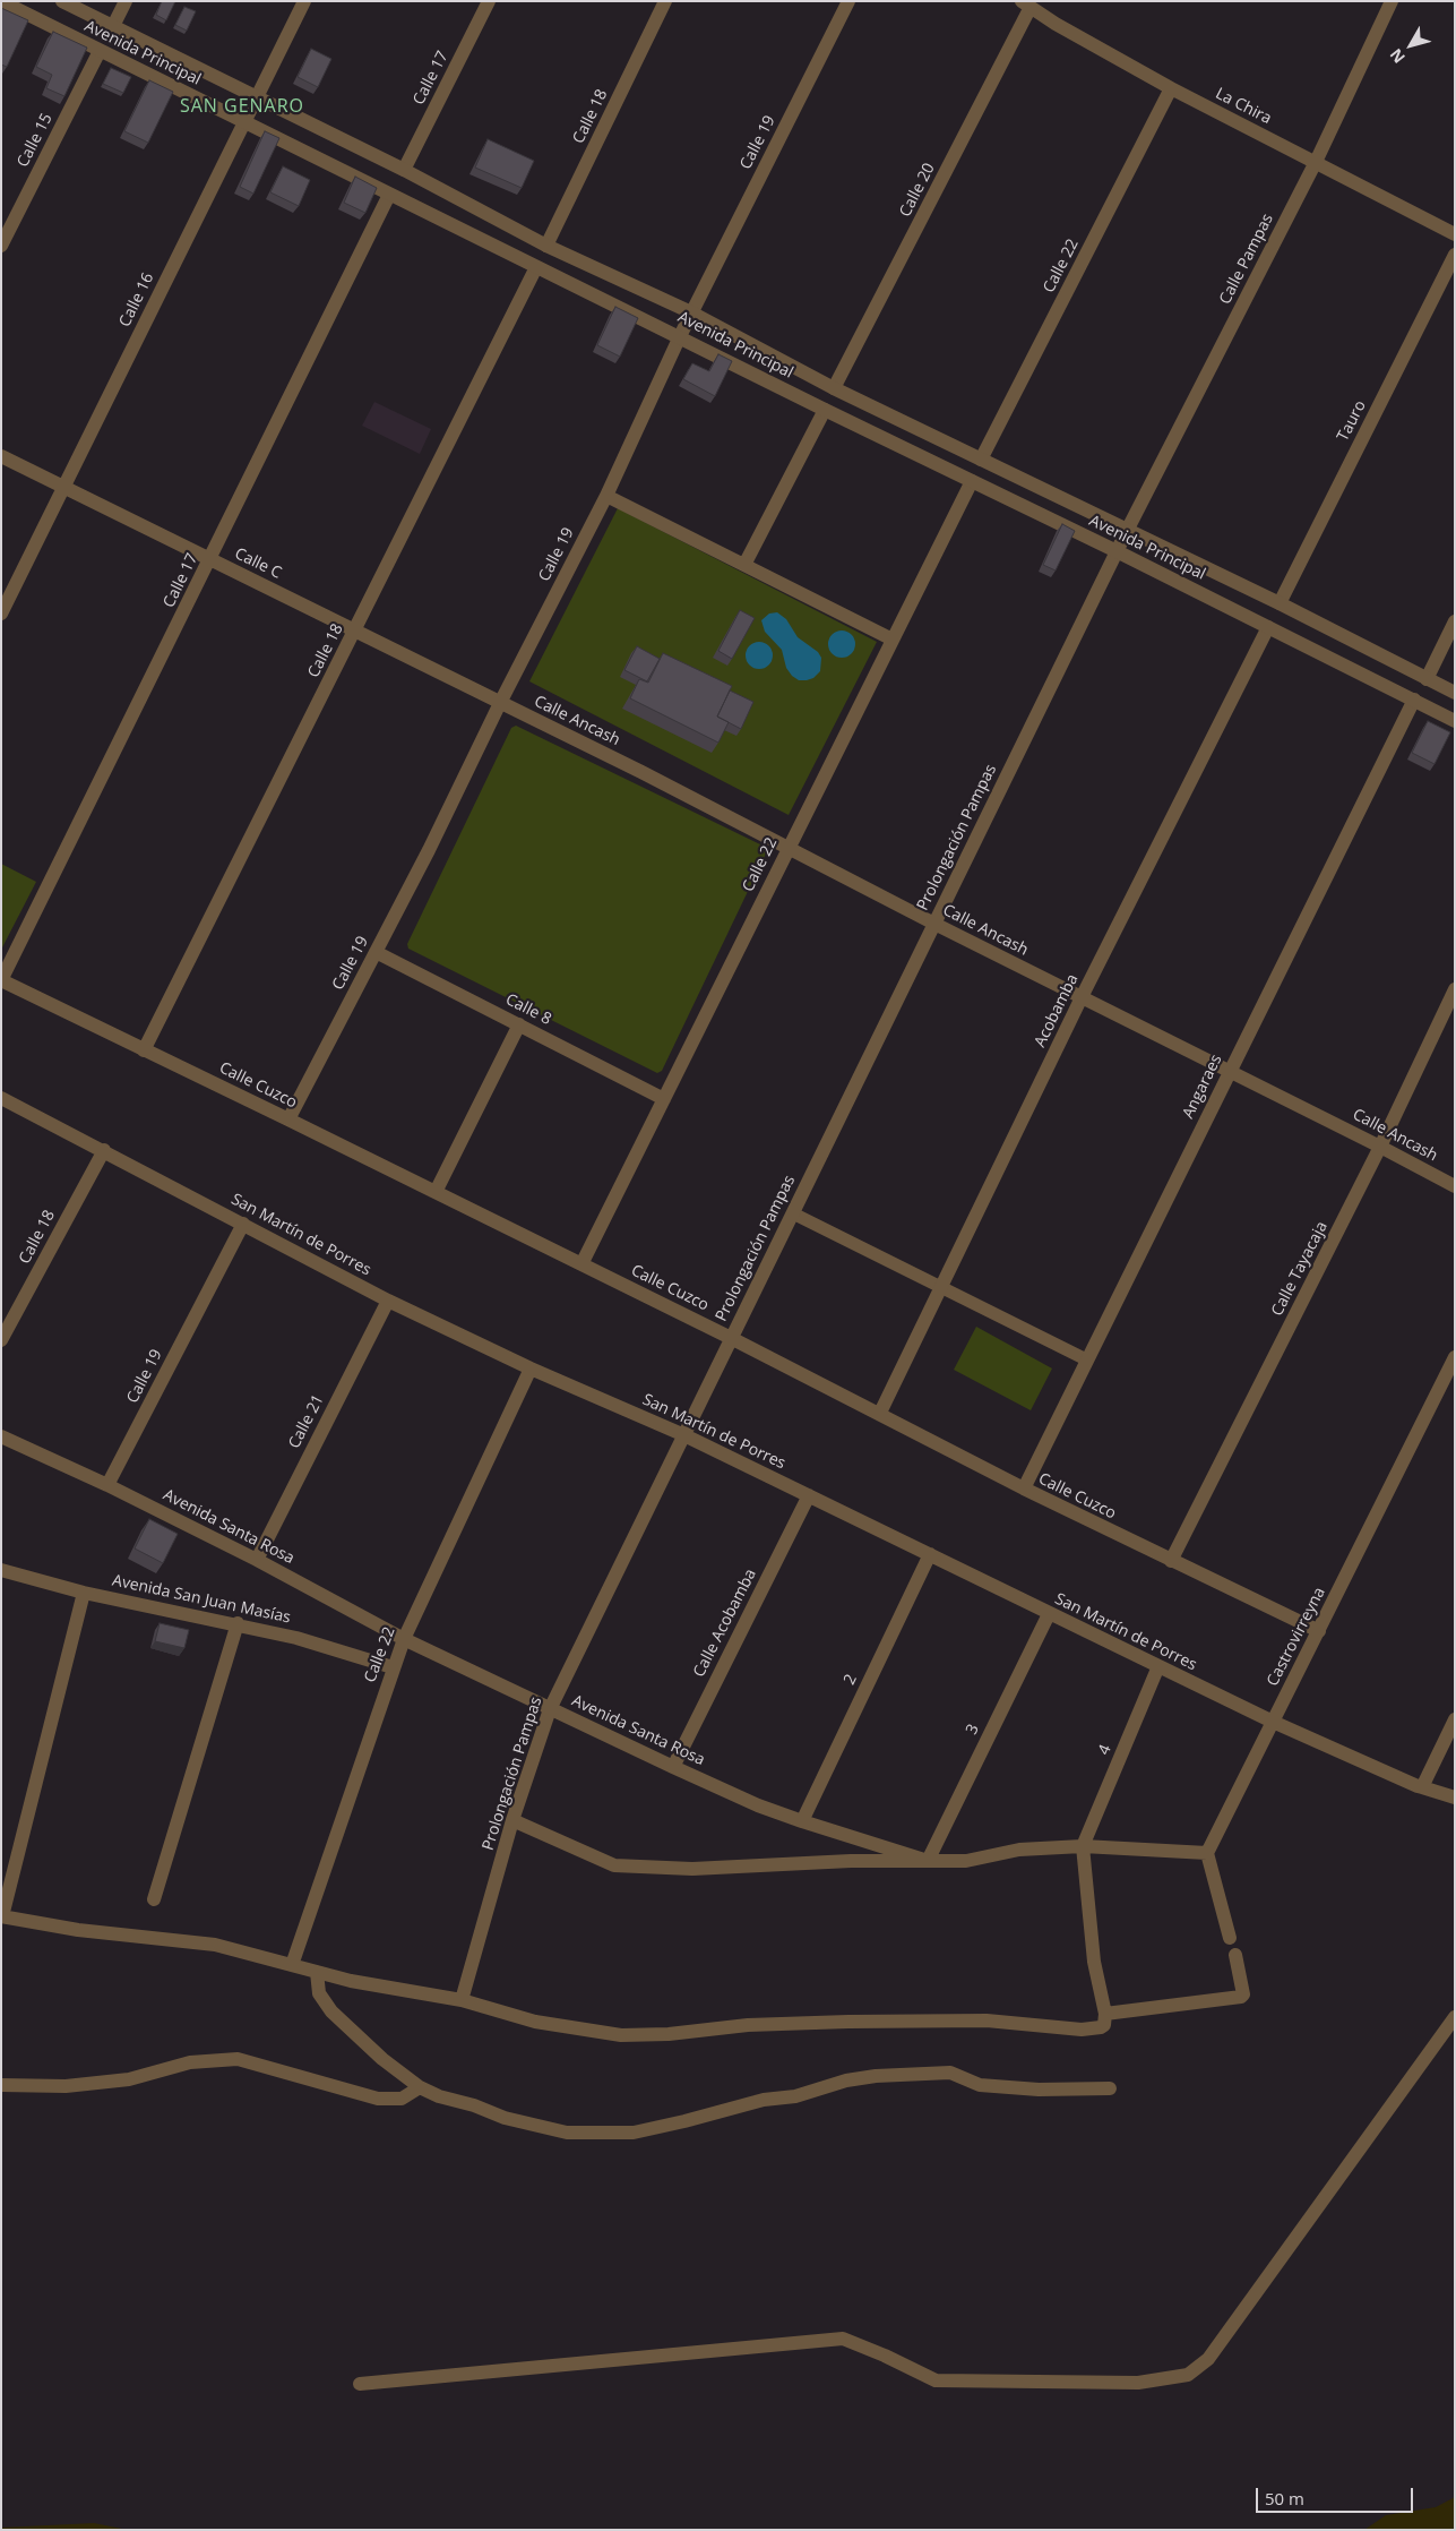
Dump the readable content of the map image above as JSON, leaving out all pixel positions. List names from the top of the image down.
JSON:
{
  "streets": {
    "street": [
      "Avenida Principal",
      "Calle 17",
      "La Chira",
      "Calle 18",
      "Calle 15",
      "Calle 19",
      "Calle 20",
      "Calle Pampas",
      "Calle 22",
      "Calle 16",
      "Tauro",
      "Calle C",
      "Calle Ancash",
      "Prolongación Pampas",
      "Calle 8",
      "Acobamba",
      "Calle Cuzco",
      "Angaraes",
      "San Martín de Porres",
      "Calle Tayacaja",
      "Calle 21",
      "Avenida Santa Rosa",
      "Avenida San Juan Masías",
      "Calle Acobamba",
      "Castrovirreyna",
      "2",
      "3",
      "4"
    ]
  },
  "crossings": [
    ["Avenida Principal", "Calle 17"],
    ["Avenida Principal", "Calle 18"],
    ["Avenida Principal", "Calle 15"],
    ["Avenida Principal", "Calle 19"],
    ["Avenida Principal", "Calle 20"],
    ["Avenida Principal", "Calle Pampas"],
    ["Avenida Principal", "Calle 22"],
    ["Avenida Principal", "Calle 16"],
    ["Avenida Principal", "Tauro"],
    ["Avenida Principal", "Prolongación Pampas"],
    ["Avenida Principal", "Acobamba"],
    ["Avenida Principal", "Angaraes"],
    ["Calle 17", "Calle C"],
    ["Calle 17", "Calle Cuzco"],
    ["La Chira", "Calle 20"],
    ["La Chira", "Calle Pampas"],
    ["La Chira", "Calle 22"],
    ["Calle 18", "Calle C"],
    ["Calle 18", "Calle Cuzco"],
    ["Calle 18", "San Martín de Porres"],
    ["Calle 19", "Calle C"],
    ["Calle 19", "Calle Ancash"],
    ["Calle 19", "Calle 8"],
    ["Calle 19", "Calle Cuzco"],
    ["Calle 19", "San Martín de Porres"],
    ["Calle 19", "Avenida Santa Rosa"],
    ["Calle Pampas", "Prolongación Pampas"],
    ["Calle 22", "Calle Ancash"],
    ["Calle 22", "Calle 8"],
    ["Calle 22", "Calle Cuzco"],
    ["Calle 22", "San Martín de Porres"],
    ["Calle 22", "Avenida Santa Rosa"],
    ["Calle 22", "Avenida San Juan Masías"],
    ["Calle 16", "Calle C"],
    ["Calle C", "Calle Ancash"],
    ["Calle Ancash", "Prolongación Pampas"],
    ["Calle Ancash", "Acobamba"],
    ["Calle Ancash", "Angaraes"],
    ["Calle Ancash", "Calle Tayacaja"],
    ["Prolongación Pampas", "Calle Cuzco"],
    ["Prolongación Pampas", "San Martín de Porres"],
    ["Prolongación Pampas", "Avenida Santa Rosa"],
    ["Acobamba", "Calle Cuzco"],
    ["Calle Cuzco", "Angaraes"],
    ["Calle Cuzco", "Calle Tayacaja"],
    ["Calle Cuzco", "Castrovirreyna"],
    ["San Martín de Porres", "Calle 21"],
    ["San Martín de Porres", "Calle Acobamba"],
    ["San Martín de Porres", "Castrovirreyna"],
    ["San Martín de Porres", "2"],
    ["San Martín de Porres", "3"],
    ["San Martín de Porres", "4"],
    ["Calle 21", "Avenida Santa Rosa"],
    ["Avenida Santa Rosa", "Calle Acobamba"],
    ["Avenida Santa Rosa", "Castrovirreyna"],
    ["Avenida Santa Rosa", "2"],
    ["Avenida Santa Rosa", "3"],
    ["Avenida Santa Rosa", "4"]
  ],
  "districts": ["SAN GENARO"],
  "scale_bar": "50 m",
  "north": "bottom left"
}
